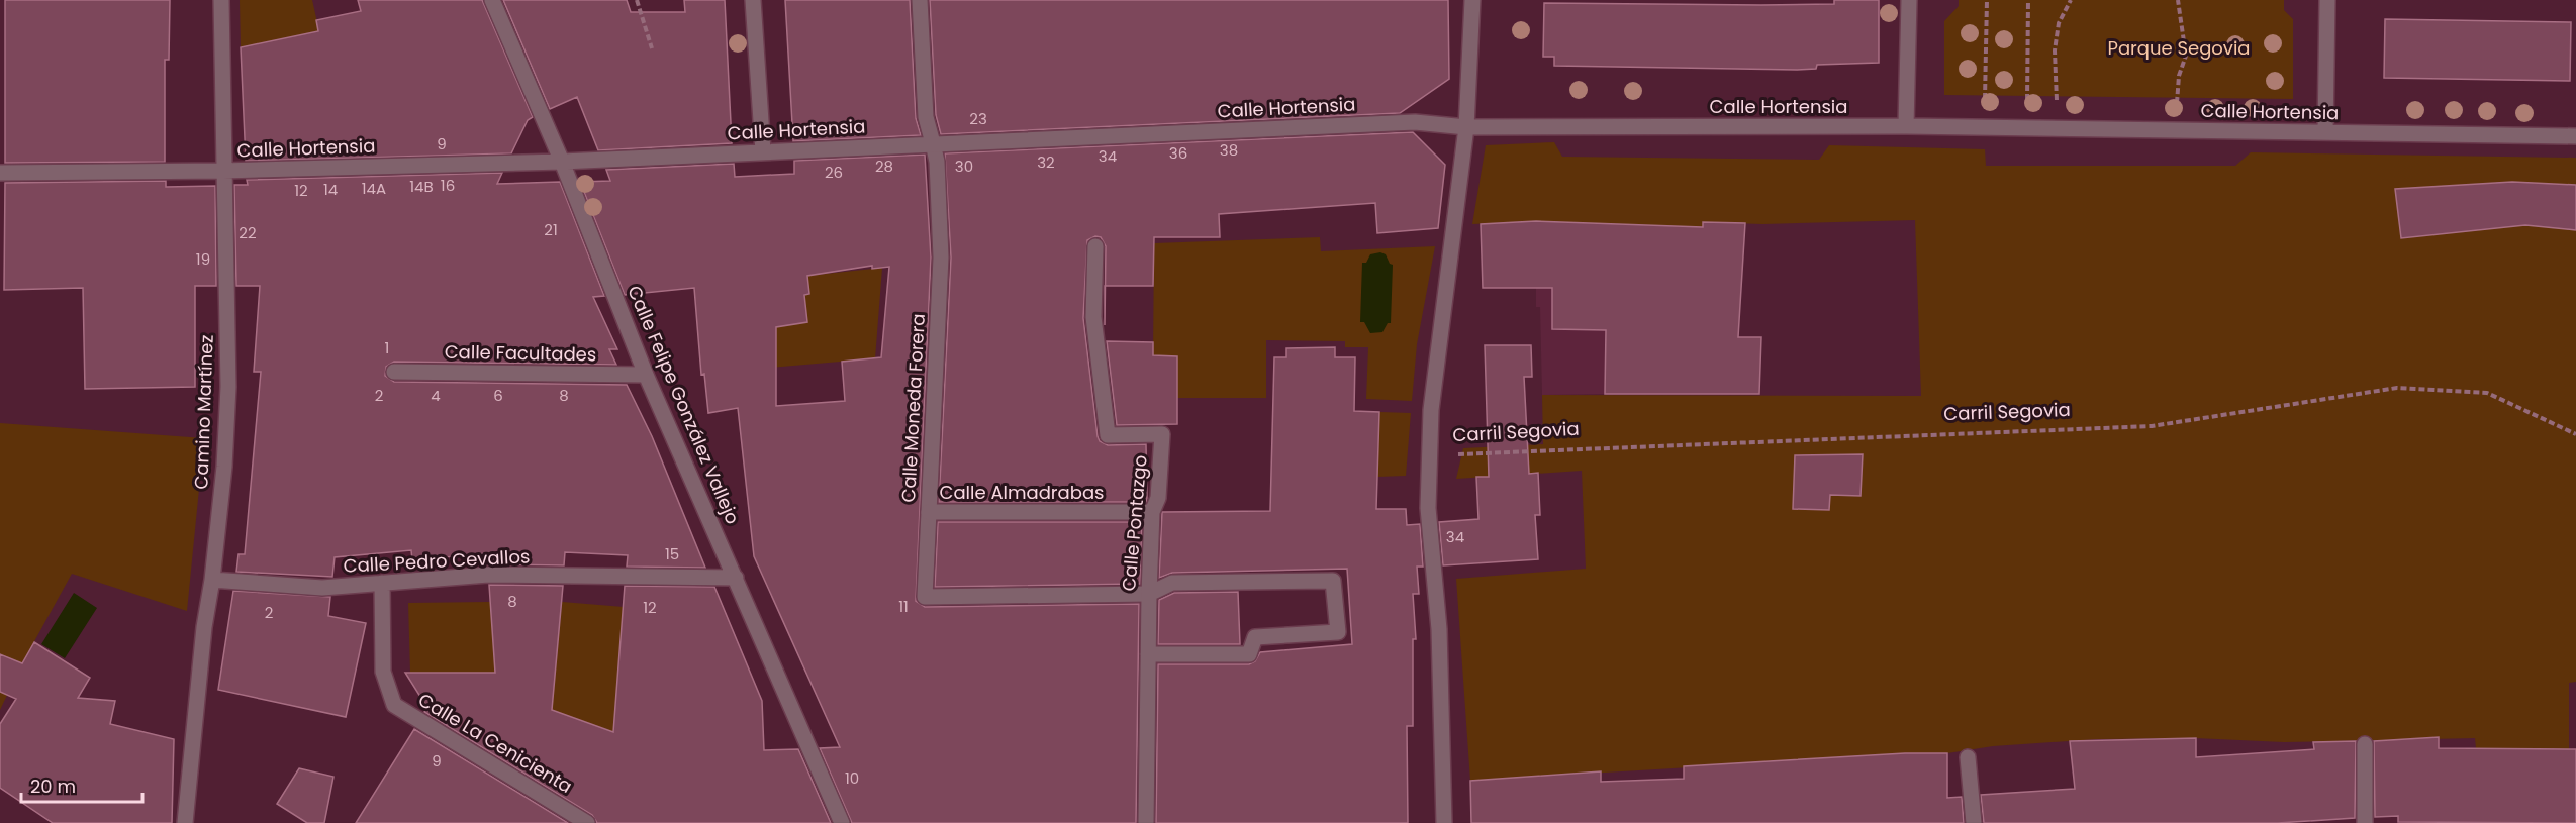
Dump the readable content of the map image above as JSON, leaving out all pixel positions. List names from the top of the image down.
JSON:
{
  "streets": {
    "street": [
      "Calle Hortensia",
      "Calle Facultades",
      "Calle Felipe González Vallejo",
      "Calle Moneda Forera",
      "Camino Martínez",
      "Carril Segovia",
      "Calle Almadrabas",
      "Calle Pontazgo",
      "Calle Pedro Cevallos",
      "Calle La Cenicienta"
    ]
  },
  "crossings": [
    ["Calle Hortensia", "Calle Felipe González Vallejo"],
    ["Calle Hortensia", "Calle Moneda Forera"],
    ["Calle Hortensia", "Camino Martínez"],
    ["Calle Hortensia", "Carril Segovia"],
    ["Calle Facultades", "Calle Felipe González Vallejo"],
    ["Calle Felipe González Vallejo", "Calle Pedro Cevallos"],
    ["Calle Moneda Forera", "Calle Almadrabas"],
    ["Calle Moneda Forera", "Calle Pontazgo"],
    ["Camino Martínez", "Calle Pedro Cevallos"],
    ["Calle Almadrabas", "Calle Pontazgo"],
    ["Calle Pedro Cevallos", "Calle La Cenicienta"]
  ],
  "parks": ["Parque Segovia"],
  "house_numbers": [
    "23",
    "9",
    "38",
    "36",
    "34",
    "32",
    "28",
    "30",
    "26",
    "16",
    "14B",
    "14A",
    "14",
    "12",
    "21",
    "22",
    "19",
    "1",
    "2",
    "4",
    "6",
    "8",
    "34",
    "15",
    "8",
    "11",
    "12",
    "2",
    "9",
    "10"
  ],
  "scale_bar": "20 m"
}
